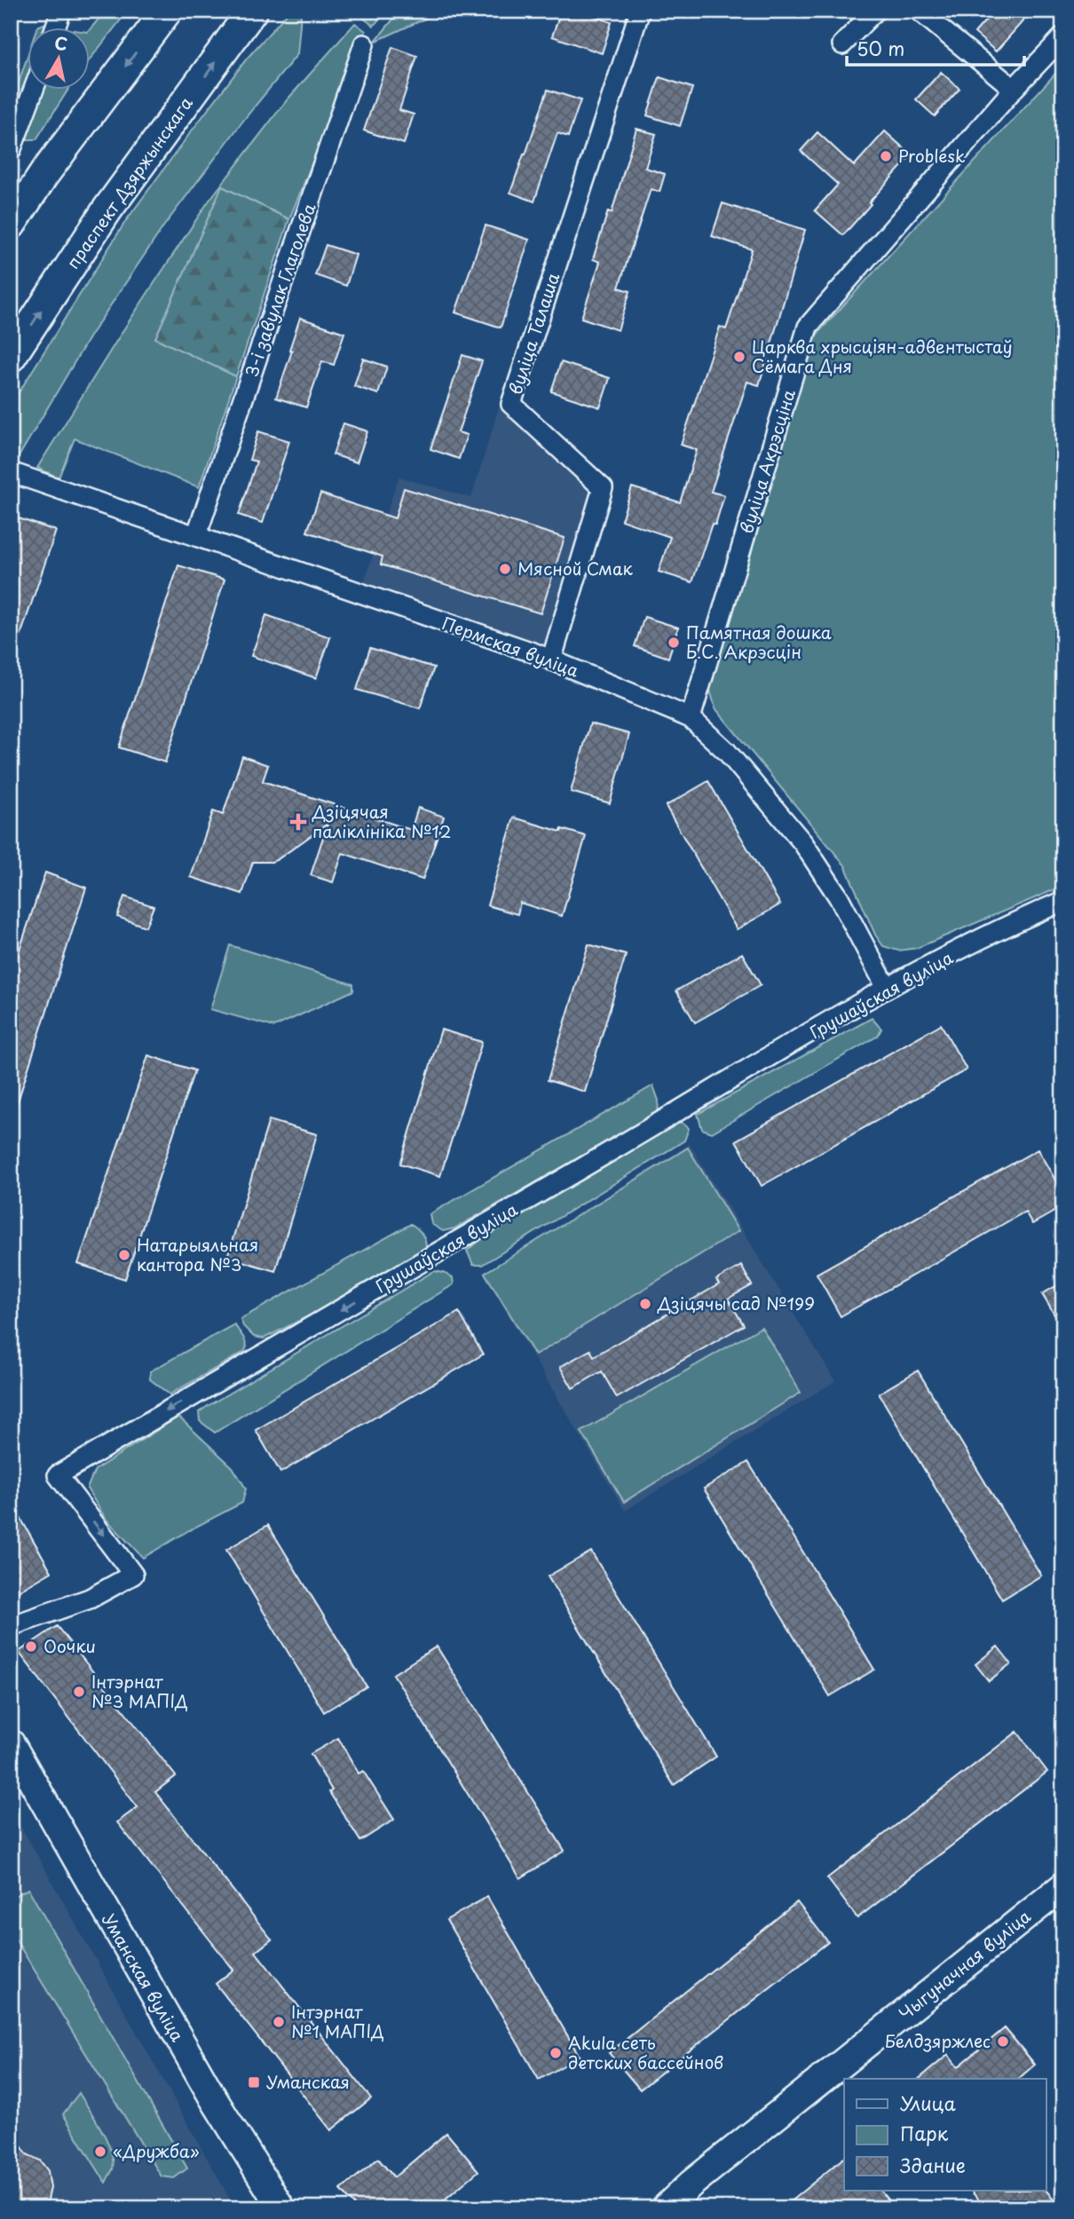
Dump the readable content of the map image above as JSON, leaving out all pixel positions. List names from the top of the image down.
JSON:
{
  "streets": {
    "main road": ["праспект Дзяржынскага", "Чыгуначная вуліца", "Уманская вуліца"],
    "street": [
      "3-і завулак Глаголева",
      "вуліца Талаша",
      "вуліца Акрэсціна",
      "Пермская вуліца",
      "Грушаўская вуліца"
    ]
  },
  "crossings": [
    ["3-і завулак Глаголева", "Пермская вуліца"],
    ["вуліца Талаша", "Пермская вуліца"],
    ["вуліца Акрэсціна", "Пермская вуліца"],
    ["Пермская вуліца", "Грушаўская вуліца"]
  ],
  "one_way": ["Грушаўская вуліца"],
  "places": {
    "other": [
      "Problesk",
      "Царква хрысціян-адвентыстаў Сёмага Дня",
      "Мясной Смак",
      "Памятная дошка Б.С. Акрэсцін",
      "Натарыяльная кантора №3",
      "Дзіцячы сад №199",
      "Оочки",
      "Інтэрнат №3 МАПІД",
      "Інтэрнат №1 МАПІД",
      "Белдзяржлес",
      "Akula сеть детских бассейнов",
      "«Дружба»"
    ],
    "health": ["Дзіцячая паліклініка №12"],
    "transit": ["Уманская"]
  },
  "legend": ["Улица", "Парк", "Здание"],
  "scale_bar": "50 m",
  "north": "top"
}
